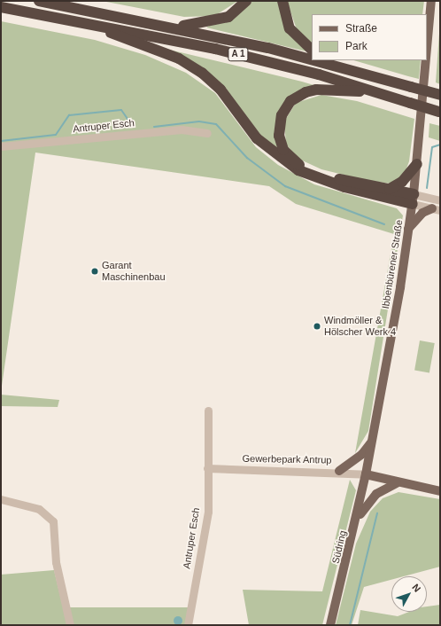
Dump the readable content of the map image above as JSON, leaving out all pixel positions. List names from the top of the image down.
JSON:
{
  "streets": {
    "highway": ["A 1"],
    "main road": ["Ibbenbürener Straße", "Südring"],
    "street": ["Antruper Esch", "Gewerbepark Antrup"]
  },
  "crossings": [
    ["Antruper Esch", "Gewerbepark Antrup"],
    ["Ibbenbürener Straße", "Gewerbepark Antrup"],
    ["Ibbenbürener Straße", "Südring"],
    ["Gewerbepark Antrup", "Südring"]
  ],
  "places": ["Garant Maschinenbau", "Windmöller & Hölscher Werk 4"],
  "legend": ["Straße", "Park"],
  "north": "top right"
}
